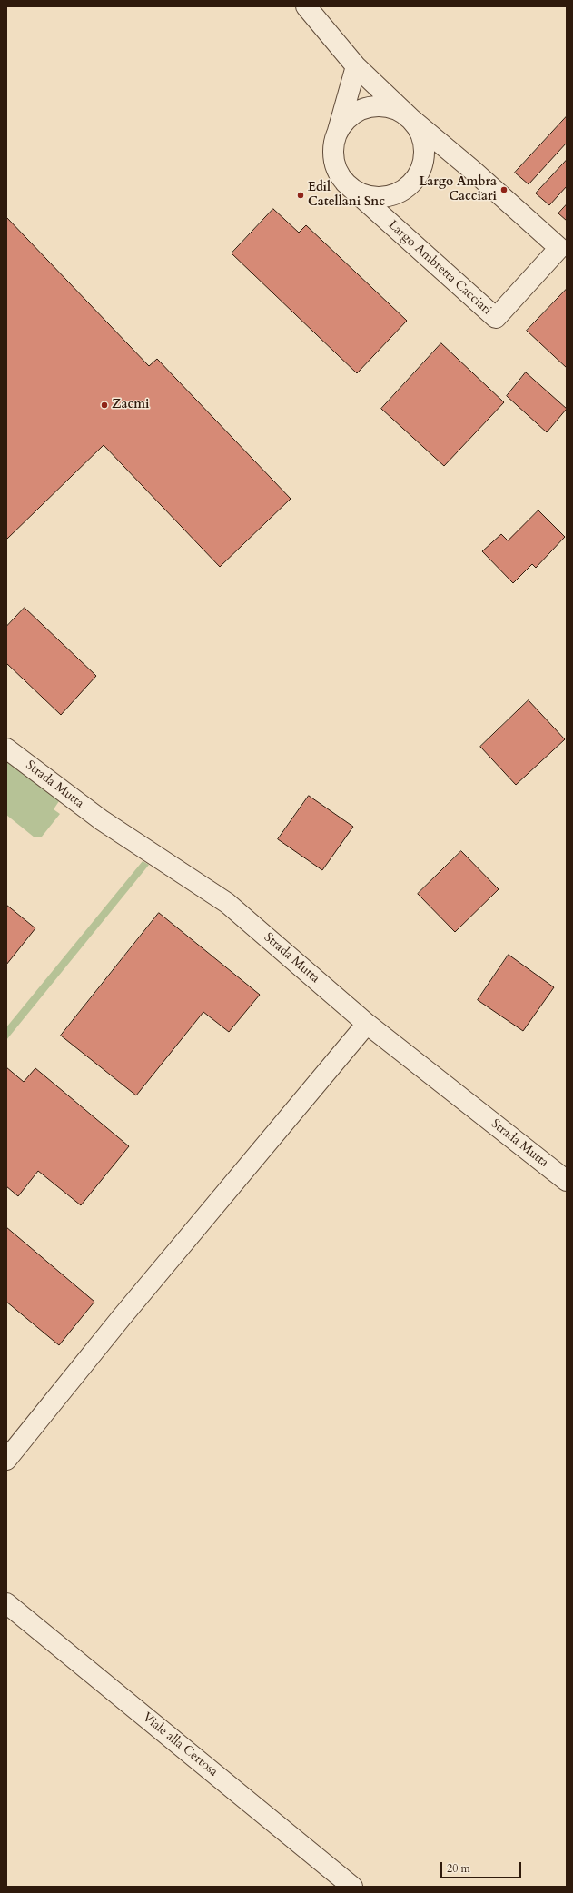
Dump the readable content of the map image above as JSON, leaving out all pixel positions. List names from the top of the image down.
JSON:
{
  "streets": {
    "street": ["Largo Ambretta Cacciari", "Strada Mutta", "Viale alla Certosa"]
  },
  "places": ["Largo Ambra Cacciari", "Edil Catellani Snc", "Zacmi"],
  "scale_bar": "20 m"
}
